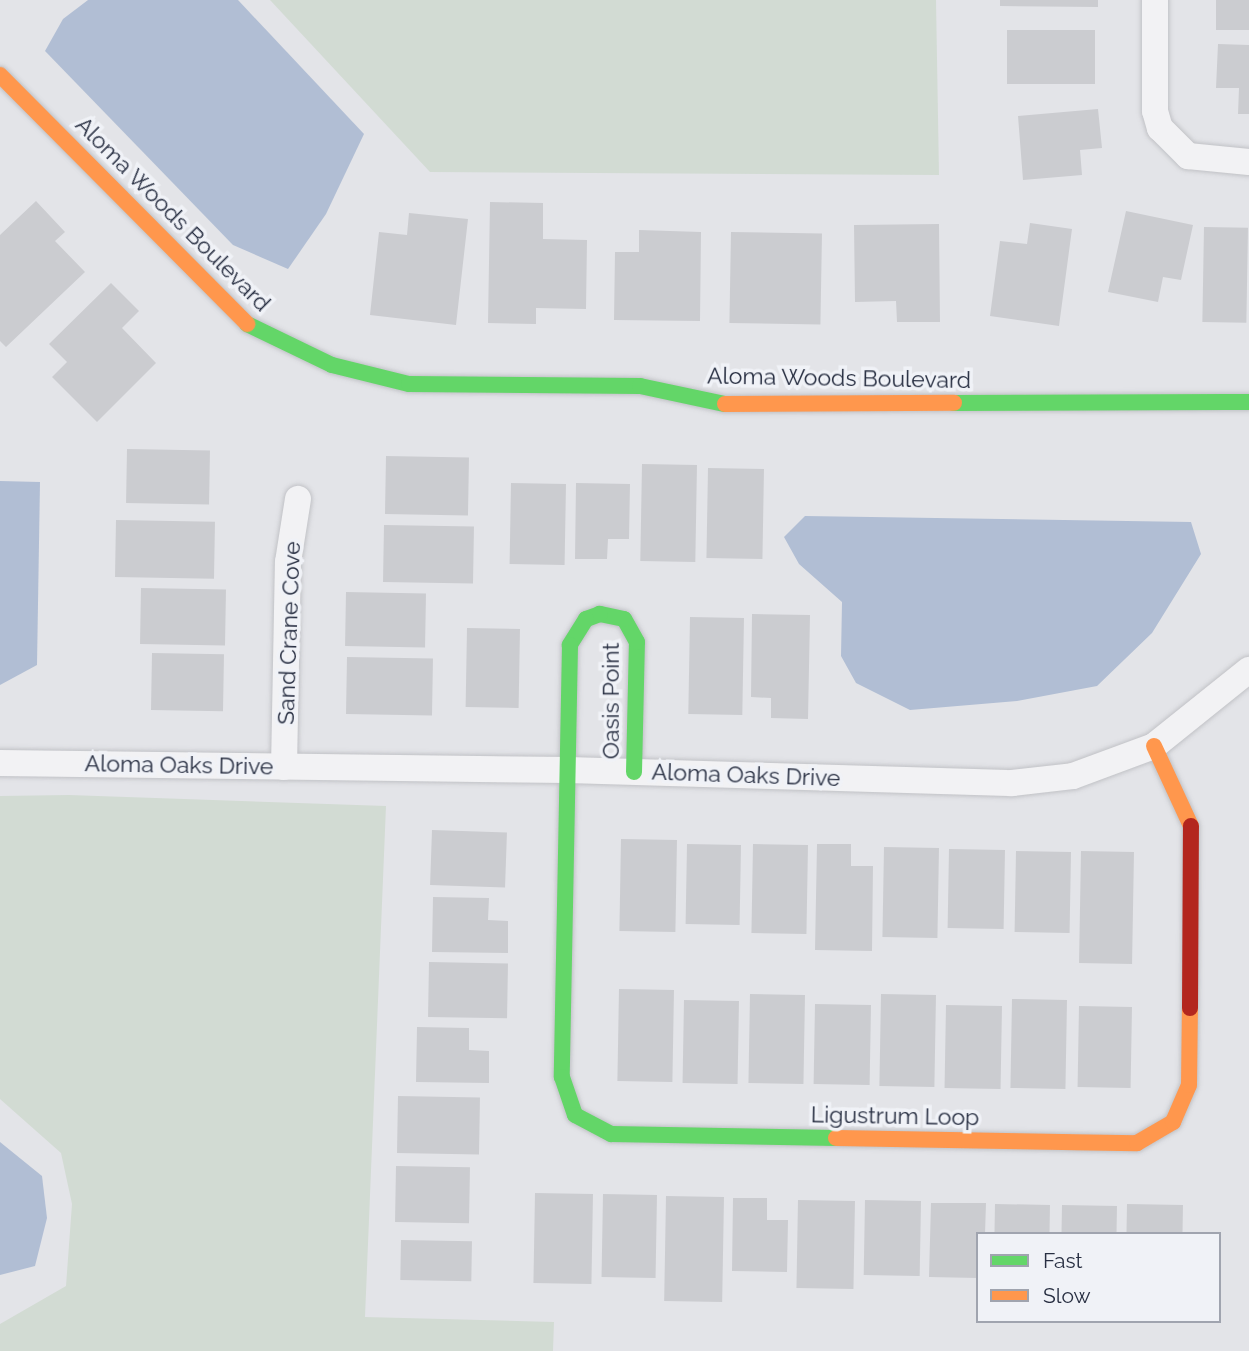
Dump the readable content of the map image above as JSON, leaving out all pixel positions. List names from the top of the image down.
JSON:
{
  "streets": {
    "street": [
      "Aloma Woods Boulevard",
      "Sand Crane Cove",
      "Oasis Point",
      "Aloma Oaks Drive",
      "Ligustrum Loop"
    ]
  },
  "crossings": [
    ["Sand Crane Cove", "Aloma Oaks Drive"],
    ["Oasis Point", "Aloma Oaks Drive"],
    ["Oasis Point", "Ligustrum Loop"],
    ["Aloma Oaks Drive", "Ligustrum Loop"]
  ],
  "legend": ["Fast", "Slow"]
}
